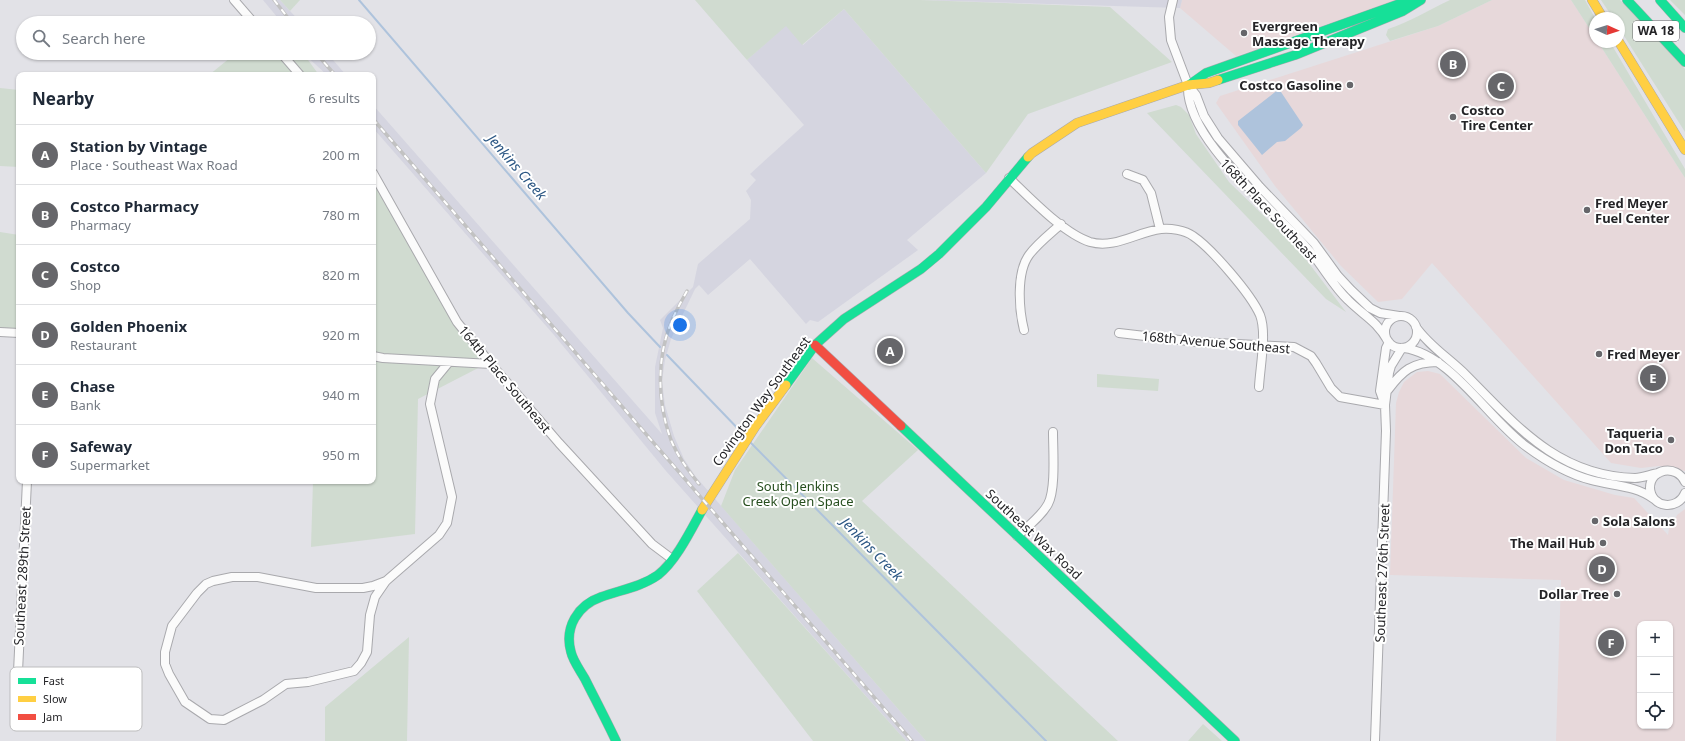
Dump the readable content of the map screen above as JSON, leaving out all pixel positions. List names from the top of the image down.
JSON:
{
  "streets": {
    "main road": ["WA 18", "Covington Way Southeast", "Southeast Wax Road"],
    "street": [
      "168th Place Southeast",
      "168th Avenue Southeast",
      "164th Place Southeast",
      "Southeast 276th Street",
      "Southeast 289th Street"
    ]
  },
  "crossings": [
    ["168th Place Southeast", "Covington Way Southeast"],
    ["168th Place Southeast", "Southeast 276th Street"],
    ["168th Avenue Southeast", "Southeast 276th Street"],
    ["164th Place Southeast", "Covington Way Southeast"],
    ["Covington Way Southeast", "Southeast Wax Road"]
  ],
  "water": ["Jenkins Creek"],
  "parks": ["South Jenkins Creek Open Space"],
  "places": [
    "Evergreen Massage Therapy",
    "Costco Gasoline",
    "Costco Tire Center",
    "Fred Meyer Fuel Center",
    "Fred Meyer",
    "Taqueria Don Taco",
    "Sola Salons",
    "The Mail Hub",
    "Dollar Tree"
  ],
  "legend": ["Fast", "Slow", "Jam"],
  "north": "right",
  "page": {
    "search": "Search here",
    "pins": [
      "B",
      "C",
      "A",
      "E",
      "D",
      "F"
    ],
    "heading": ["Nearby", "6 results"],
    "list": [
      {
        "mark": "A",
        "name": "Station by Vintage",
        "note": "Place · Southeast Wax Road",
        "value": "200 m"
      },
      {
        "mark": "B",
        "name": "Costco Pharmacy",
        "note": "Pharmacy",
        "value": "780 m"
      },
      {
        "mark": "C",
        "name": "Costco",
        "note": "Shop",
        "value": "820 m"
      },
      {
        "mark": "D",
        "name": "Golden Phoenix",
        "note": "Restaurant",
        "value": "920 m"
      },
      {
        "mark": "E",
        "name": "Chase",
        "note": "Bank",
        "value": "940 m"
      },
      {
        "mark": "F",
        "name": "Safeway",
        "note": "Supermarket",
        "value": "950 m"
      }
    ],
    "map_buttons": ["+", "−"]
  }
}
